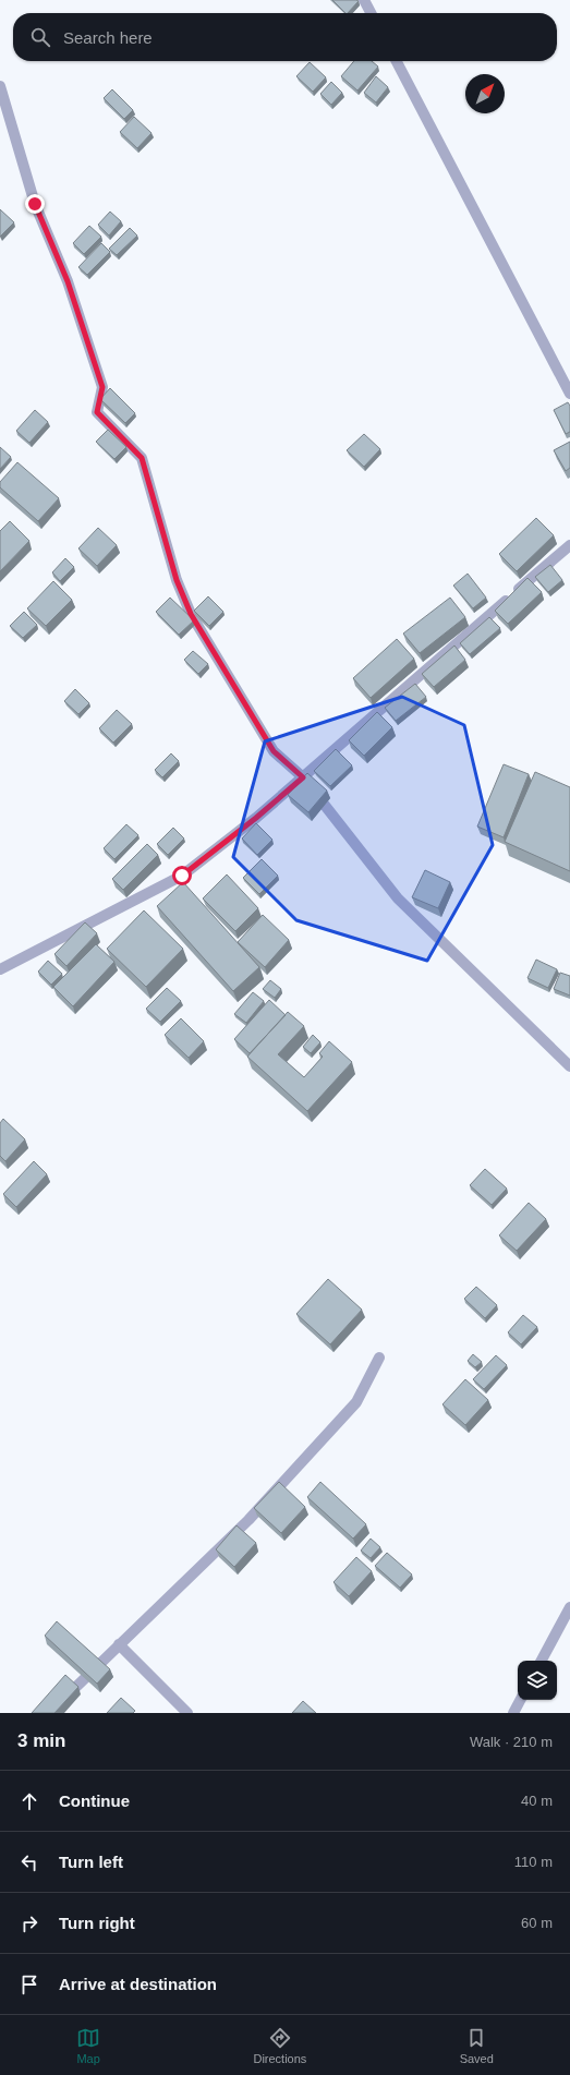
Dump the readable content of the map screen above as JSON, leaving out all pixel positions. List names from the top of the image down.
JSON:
{
  "north": "top right",
  "page": {
    "search": "Search here",
    "heading": ["3 min", "Walk · 210 m"],
    "list": [
      ["Continue", "40 m"],
      ["Turn left", "110 m"],
      ["Turn right", "60 m"],
      "Arrive at destination"
    ],
    "nav": ["Map", "Directions", "Saved"]
  }
}
